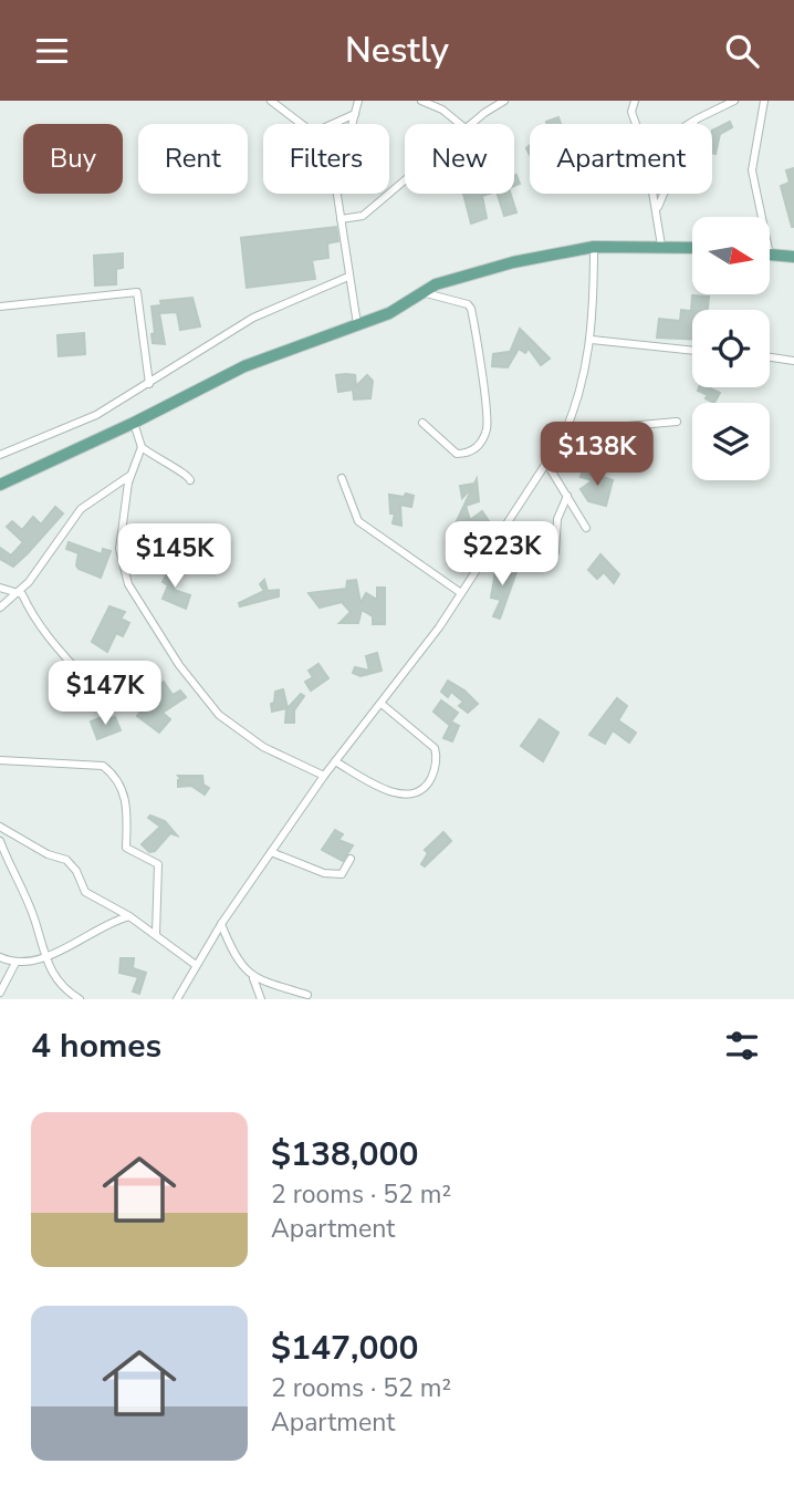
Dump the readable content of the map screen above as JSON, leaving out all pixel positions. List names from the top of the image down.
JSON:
{
  "north": "right",
  "page": {
    "header": "Nestly",
    "chip": [
      "Buy",
      "Rent",
      "Filters",
      "New",
      "Apartment"
    ],
    "price": [
      "$138K",
      "$223K",
      "$145K",
      "$147K"
    ],
    "heading": "4 homes",
    "list": [
      {
        "name": "$138,000",
        "note": "2 rooms · 52 m² · Apartment"
      },
      {
        "name": "$147,000",
        "note": "2 rooms · 52 m² · Apartment"
      }
    ]
  }
}
